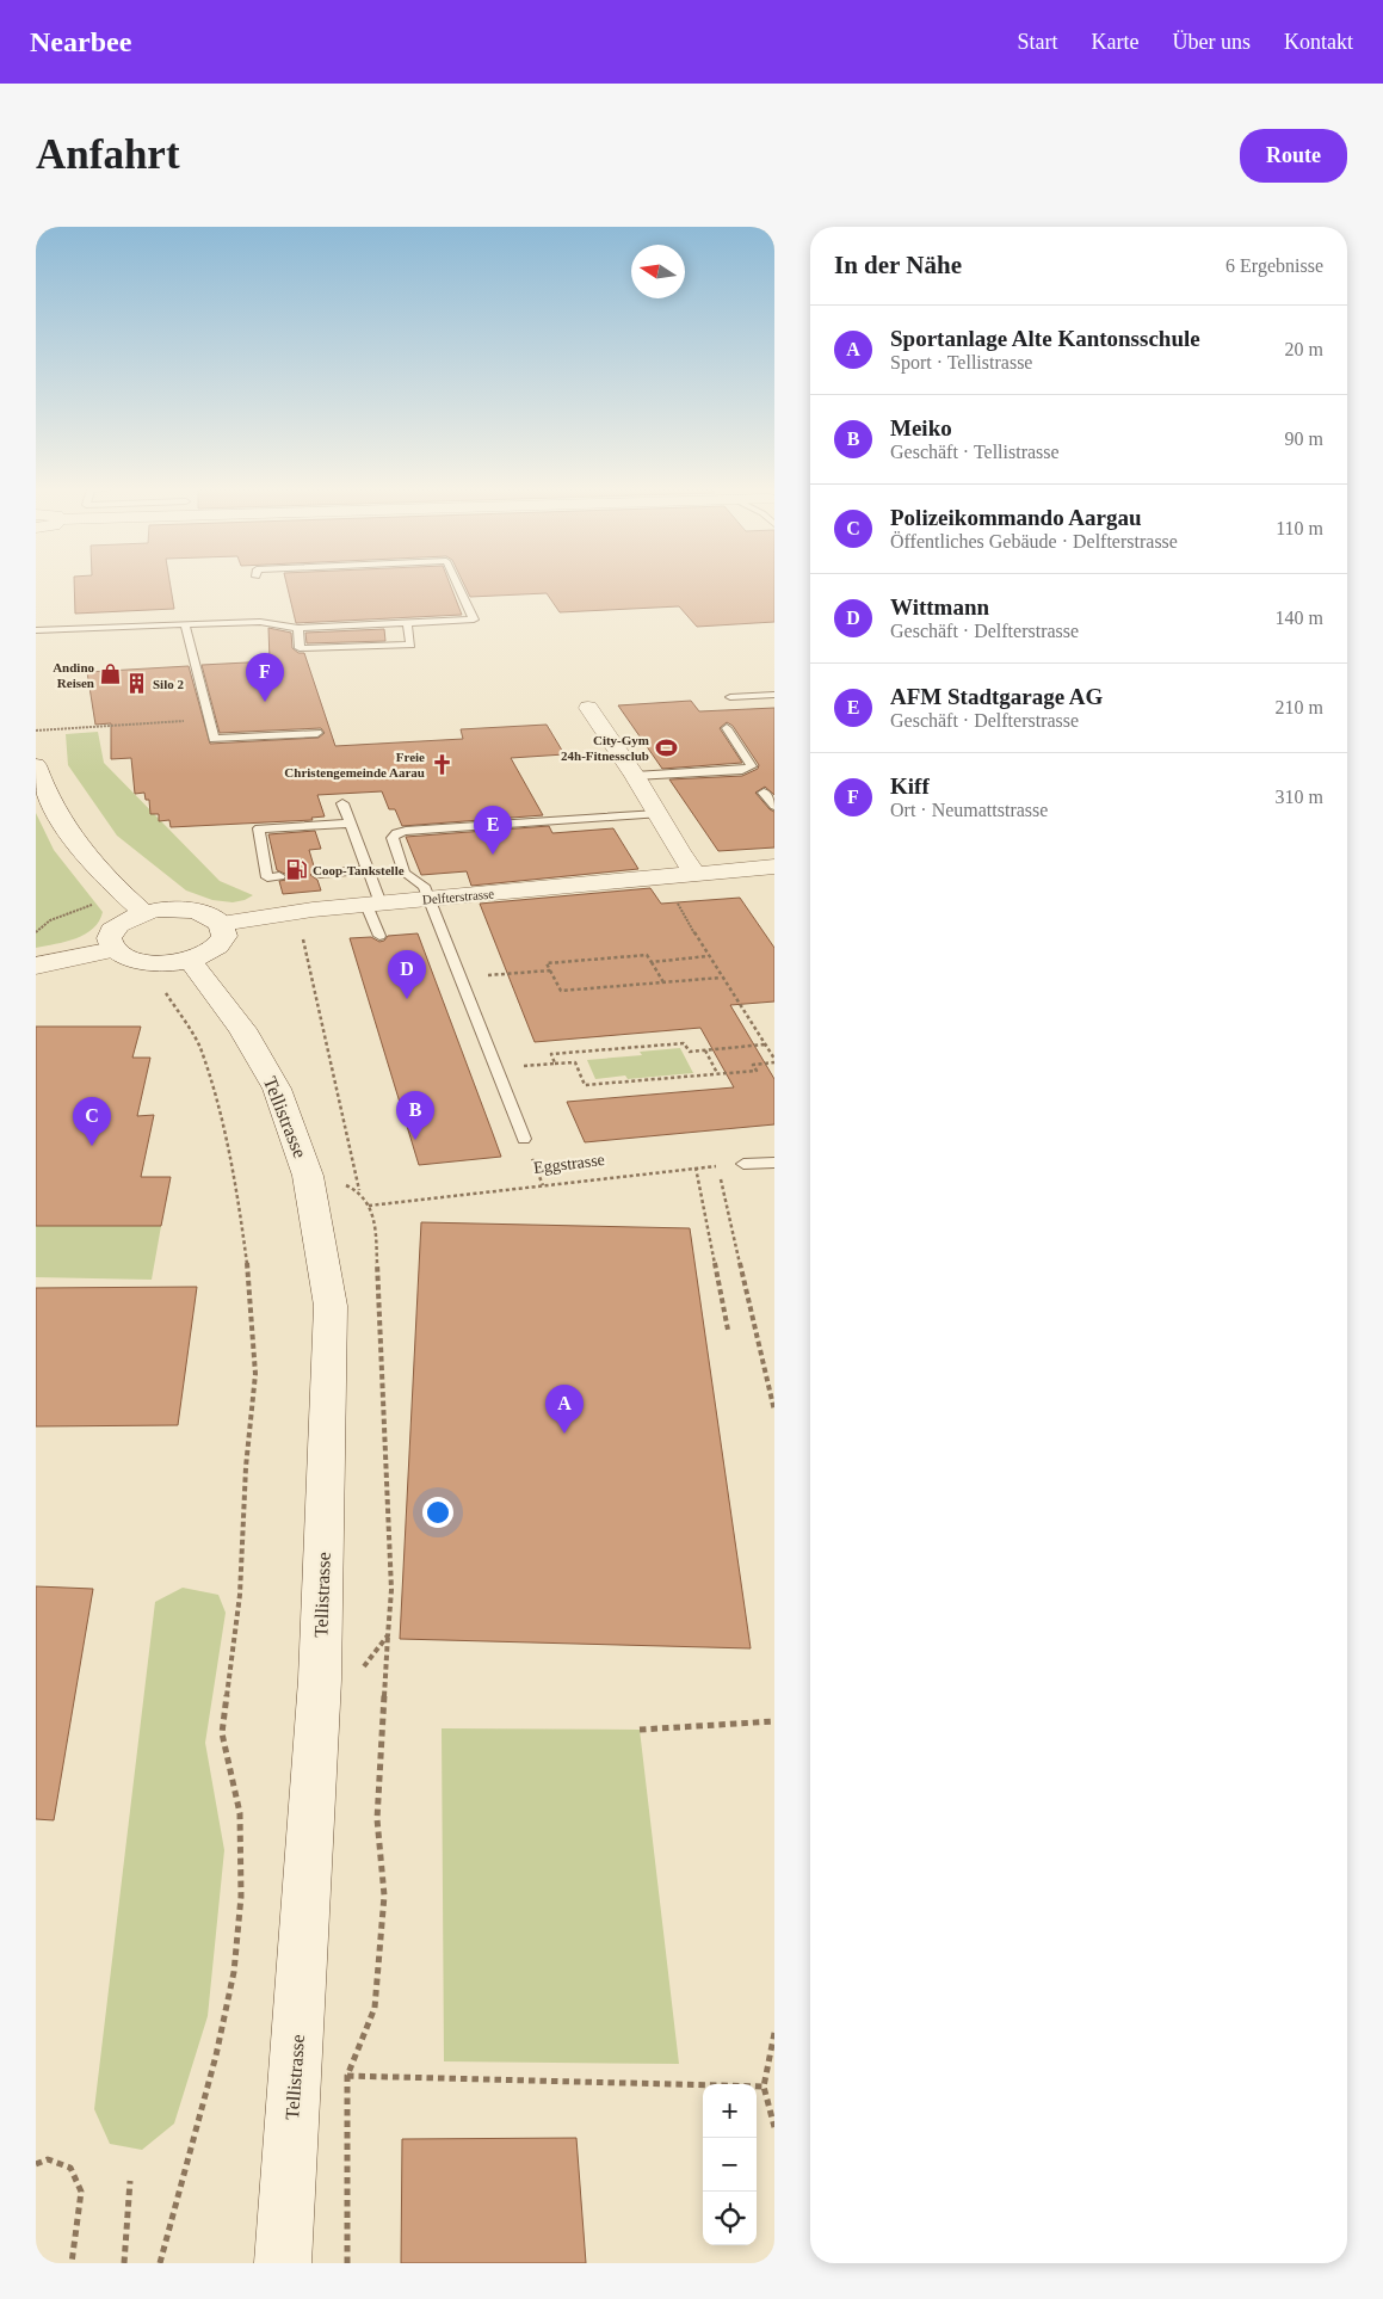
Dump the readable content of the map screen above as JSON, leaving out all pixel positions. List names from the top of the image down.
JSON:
{
  "streets": {
    "street": ["Delfterstrasse", "Tellistrasse"],
    "path": ["Eggstrasse"]
  },
  "places": {
    "shop": ["Andino Reisen"],
    "building": ["Silo 2"],
    "sports": ["City-Gym 24h-Fitnessclub"],
    "church": ["Freie Christengemeinde Aarau"],
    "fuel station": ["Coop-Tankstelle"]
  },
  "north": "left",
  "page": {
    "header": "Nearbee",
    "nav": [
      "Start",
      "Karte",
      "Über uns",
      "Kontakt"
    ],
    "buttons": "Route",
    "title": "Anfahrt",
    "heading": ["In der Nähe", "6 Ergebnisse"],
    "list": [
      {
        "mark": "A",
        "name": "Sportanlage Alte Kantonsschule",
        "note": "Sport · Tellistrasse",
        "value": "20 m"
      },
      {
        "mark": "B",
        "name": "Meiko",
        "note": "Geschäft · Tellistrasse",
        "value": "90 m"
      },
      {
        "mark": "C",
        "name": "Polizeikommando Aargau",
        "note": "Öffentliches Gebäude · Delfterstrasse",
        "value": "110 m"
      },
      {
        "mark": "D",
        "name": "Wittmann",
        "note": "Geschäft · Delfterstrasse",
        "value": "140 m"
      },
      {
        "mark": "E",
        "name": "AFM Stadtgarage AG",
        "note": "Geschäft · Delfterstrasse",
        "value": "210 m"
      },
      {
        "mark": "F",
        "name": "Kiff",
        "note": "Ort · Neumattstrasse",
        "value": "310 m"
      }
    ],
    "pins": [
      "F",
      "E",
      "D",
      "B",
      "C",
      "A"
    ],
    "map_buttons": ["+", "−"]
  }
}
